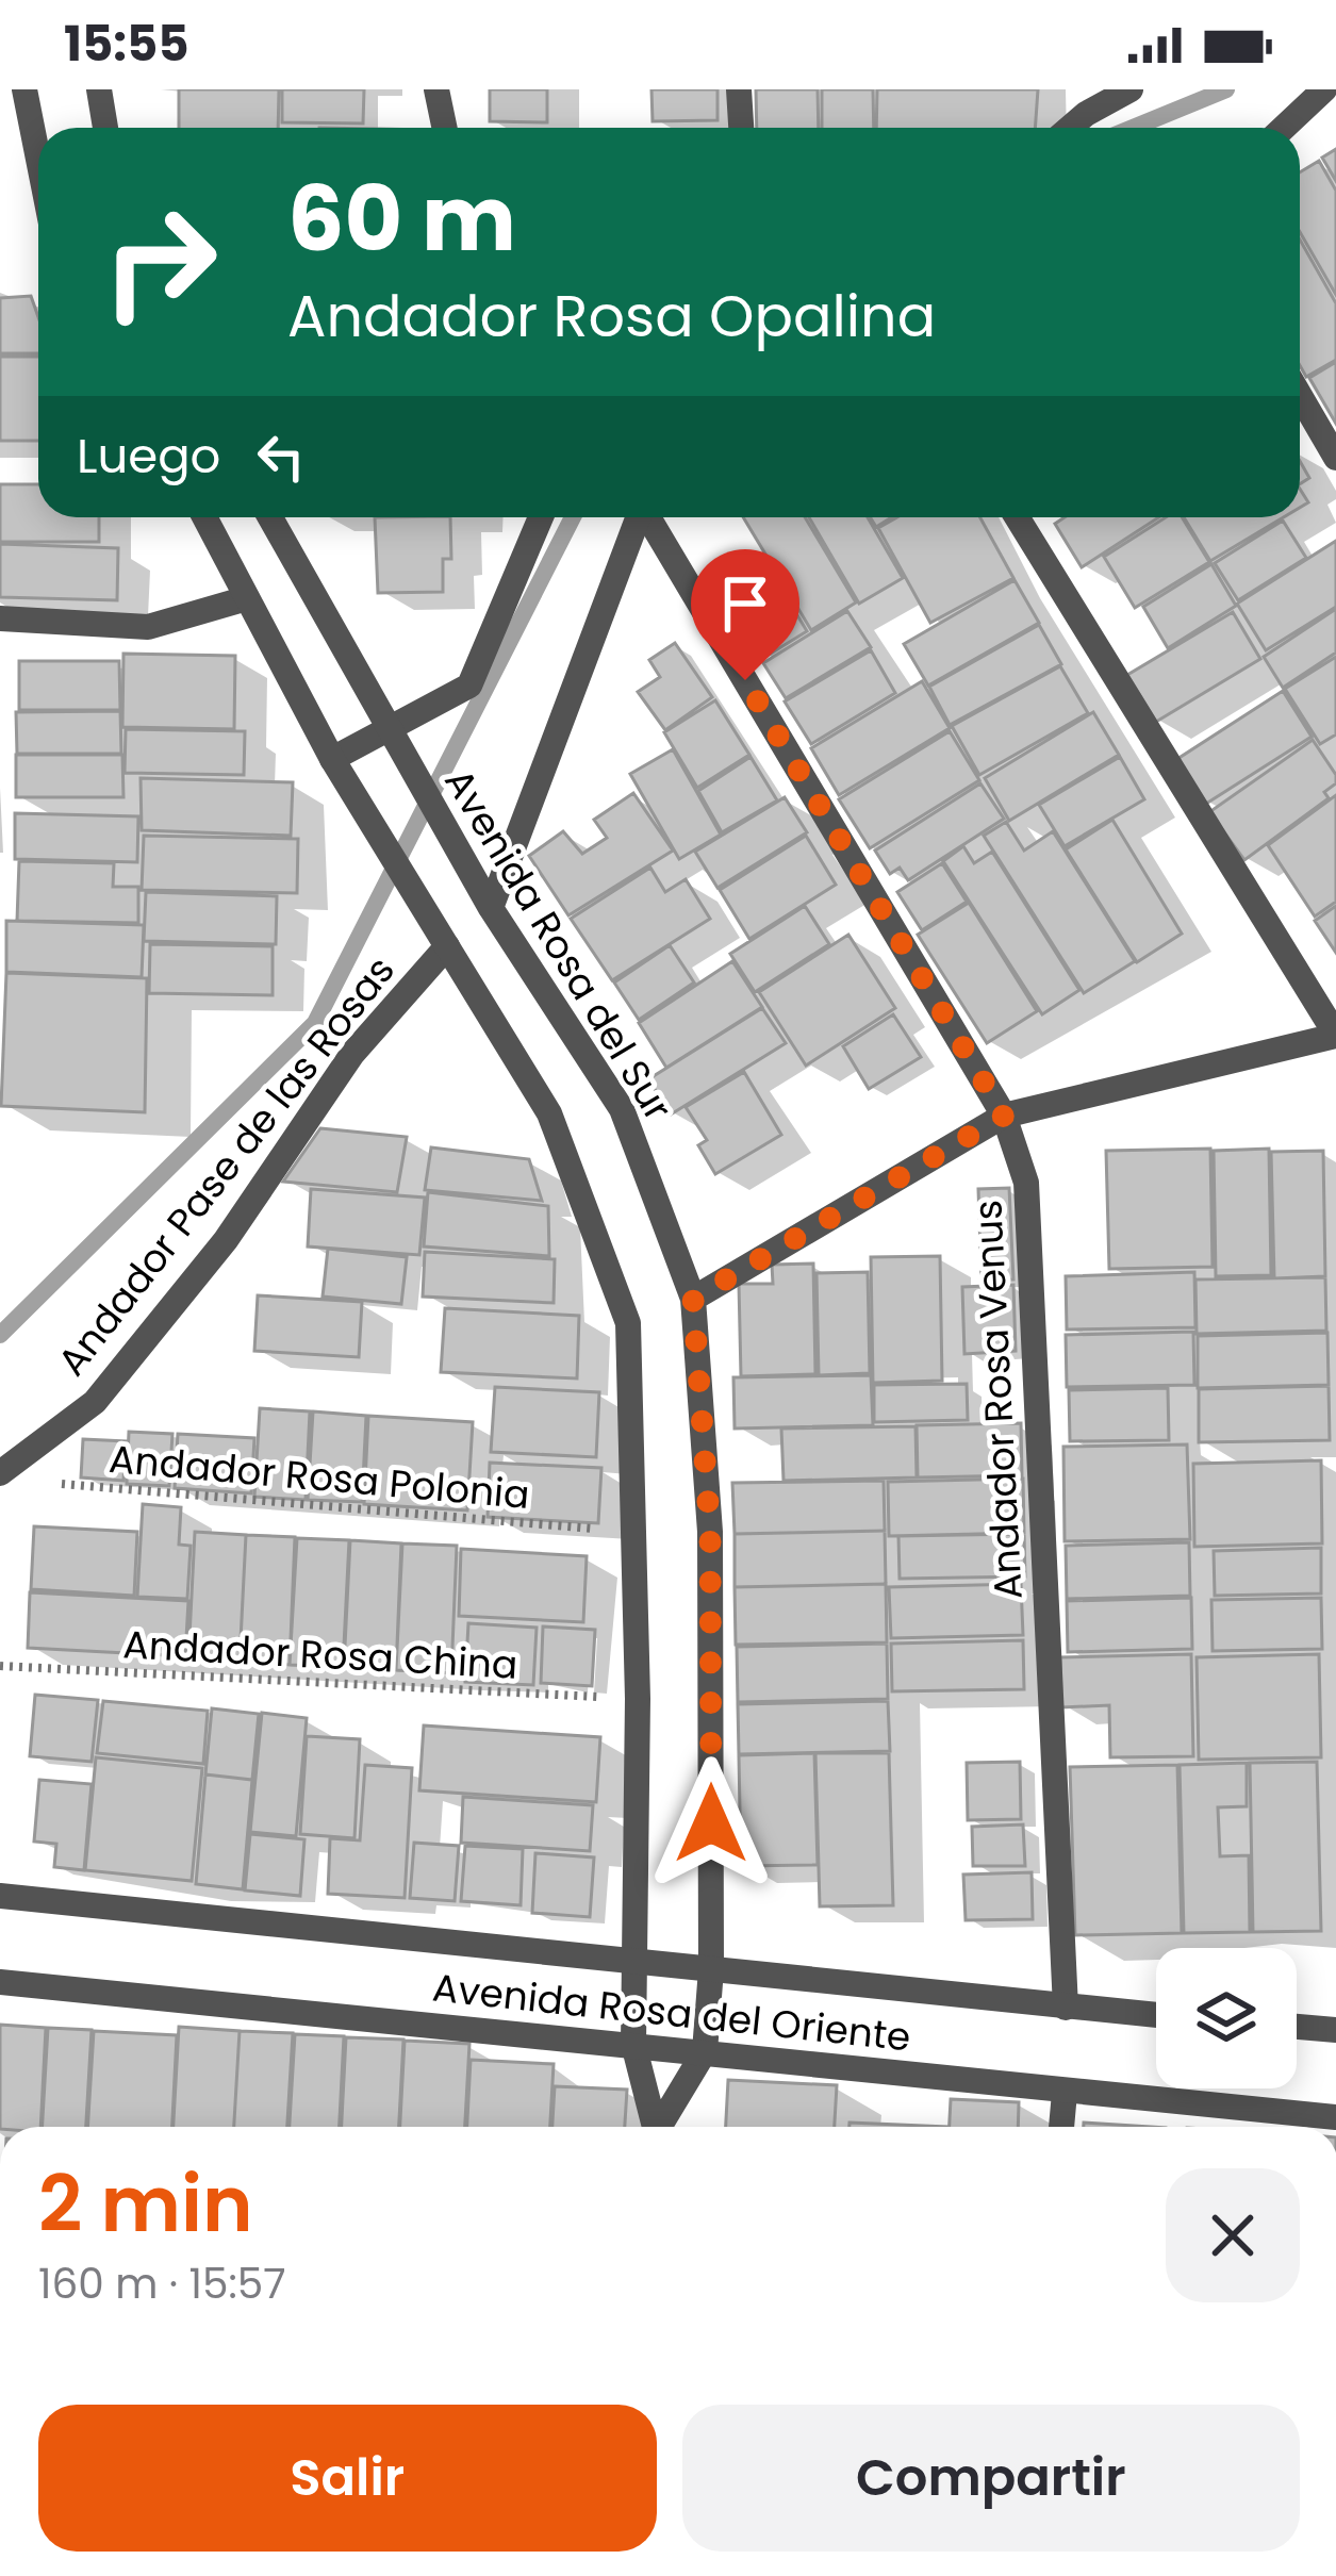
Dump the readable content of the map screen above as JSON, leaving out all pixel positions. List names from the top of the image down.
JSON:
{
  "streets": {
    "street": [
      "Avenida Rosa del Sur",
      "Andador Pase de las Rosas",
      "Andador Rosa Venus",
      "Avenida Rosa del Oriente"
    ],
    "path": ["Andador Rosa Polonia", "Andador Rosa China"]
  },
  "crossings": [
    ["Avenida Rosa del Sur", "Andador Pase de las Rosas"],
    ["Avenida Rosa del Sur", "Andador Rosa Polonia"],
    ["Avenida Rosa del Sur", "Andador Rosa China"],
    ["Avenida Rosa del Sur", "Avenida Rosa del Oriente"],
    ["Andador Rosa Venus", "Avenida Rosa del Oriente"]
  ],
  "page": {
    "status": "15:55",
    "turn": ["60 m", "Andador Rosa Opalina"],
    "then": "Luego",
    "heading": ["2 min", "160 m · 15:57"],
    "buttons": ["Salir", "Compartir"]
  }
}
